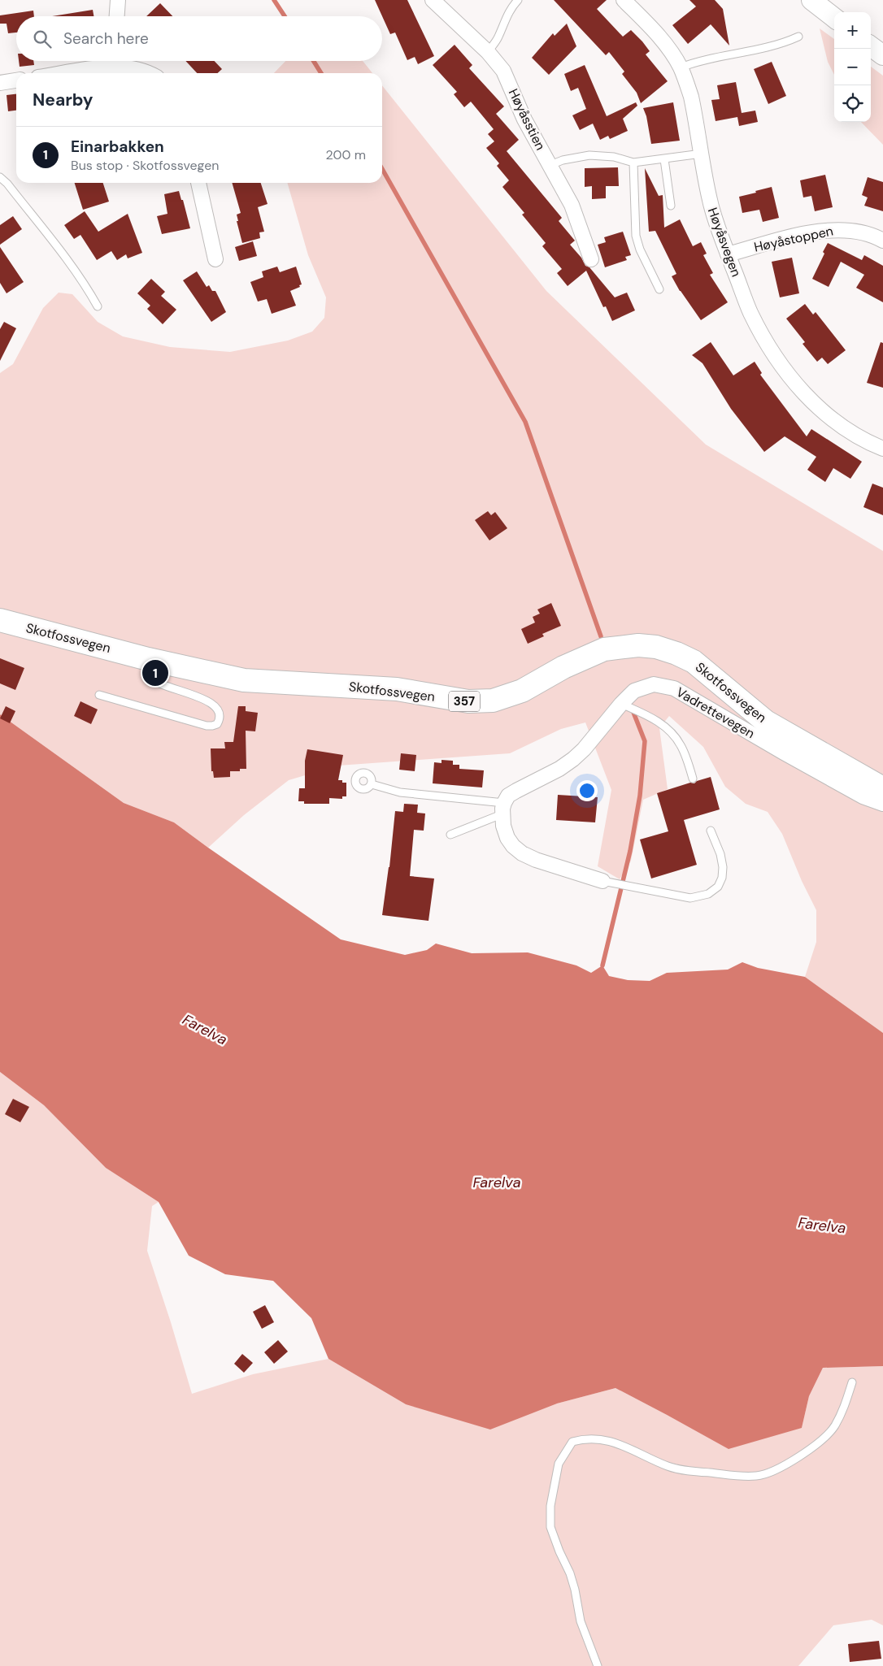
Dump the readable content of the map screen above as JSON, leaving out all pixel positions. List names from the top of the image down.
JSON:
{
  "streets": {
    "main road": ["Skotfossvegen", "357"],
    "street": [
      "Høyåsstien",
      "Høyåstoppen",
      "Høyåsvegen",
      "Vadrettevegen"
    ]
  },
  "crossings": [
    ["Høyåstoppen", "Høyåsvegen"]
  ],
  "water": ["Farelva"],
  "page": {
    "map_buttons": ["+", "−"],
    "search": "Search here",
    "heading": "Nearby",
    "list": [
      {
        "mark": "1",
        "name": "Einarbakken",
        "note": "Bus stop · Skotfossvegen",
        "value": "200 m"
      }
    ],
    "pins": "1"
  }
}
